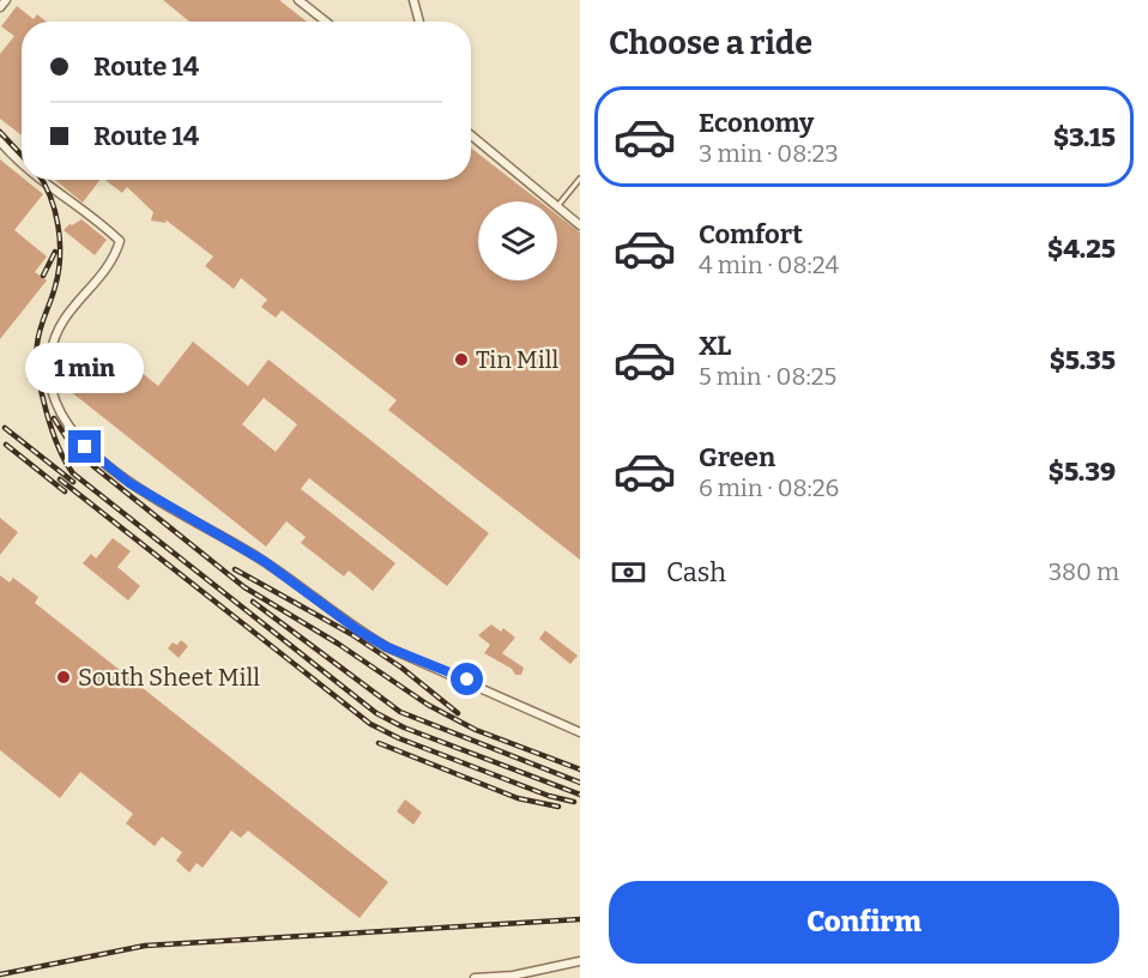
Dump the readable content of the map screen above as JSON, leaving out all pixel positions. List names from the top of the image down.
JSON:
{
  "places": ["Tin Mill", "South Sheet Mill"],
  "page": {
    "heading": "Choose a ride",
    "banner": ["Route 14", "Route 14"],
    "list": [
      {
        "name": "Economy",
        "note": "3 min · 08:23",
        "value": "$3.15"
      },
      {
        "name": "Comfort",
        "note": "4 min · 08:24",
        "value": "$4.25"
      },
      {
        "name": "XL",
        "note": "5 min · 08:25",
        "value": "$5.35"
      },
      {
        "name": "Green",
        "note": "6 min · 08:26",
        "value": "$5.39"
      }
    ],
    "bubble": "1 min",
    "pay": ["Cash", "380 m"],
    "buttons": "Confirm"
  }
}
